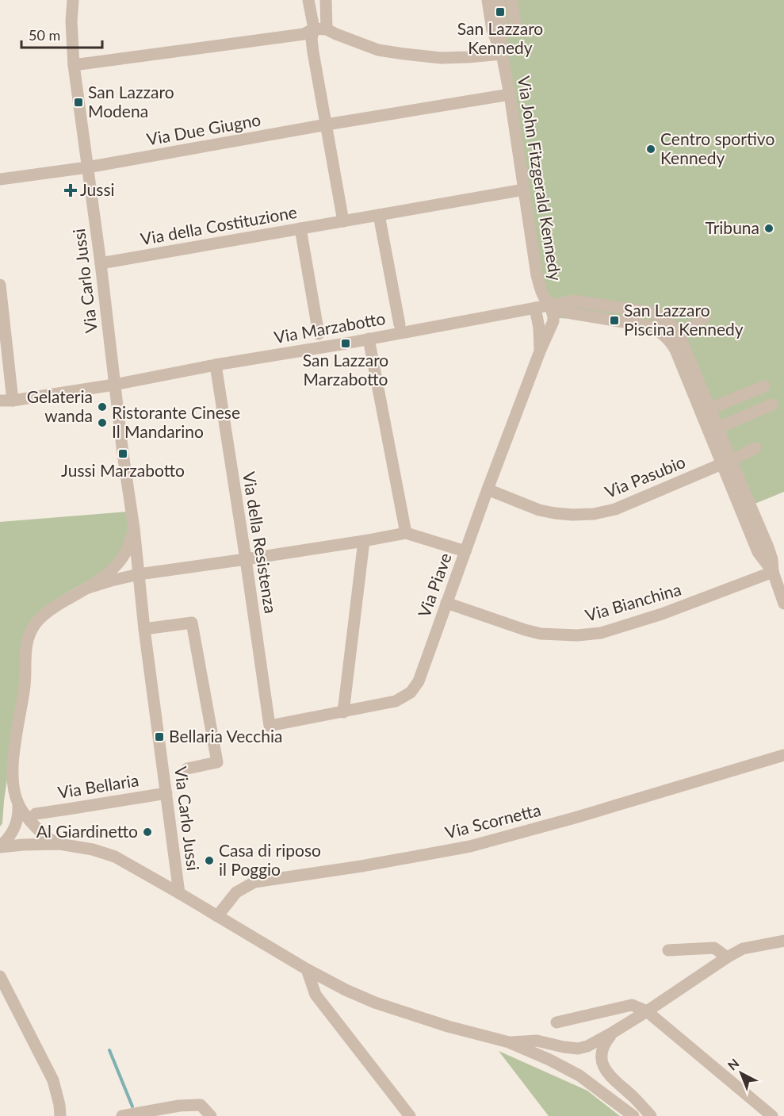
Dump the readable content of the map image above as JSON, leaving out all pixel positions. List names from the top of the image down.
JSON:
{
  "streets": {
    "street": [
      "Via Due Giugno",
      "Via John Fitzgerald Kennedy",
      "Via della Costituzione",
      "Via Carlo Jussi",
      "Via Marzabotto",
      "Via Pasubio",
      "Via della Resistenza",
      "Via Piave",
      "Via Bianchina",
      "Via Bellaria",
      "Via Scornetta"
    ]
  },
  "crossings": [
    ["Via Due Giugno", "Via John Fitzgerald Kennedy"],
    ["Via Due Giugno", "Via Carlo Jussi"],
    ["Via John Fitzgerald Kennedy", "Via della Costituzione"],
    ["Via John Fitzgerald Kennedy", "Via Marzabotto"],
    ["Via John Fitzgerald Kennedy", "Via Pasubio"],
    ["Via John Fitzgerald Kennedy", "Via Piave"],
    ["Via John Fitzgerald Kennedy", "Via Bianchina"],
    ["Via della Costituzione", "Via Carlo Jussi"],
    ["Via Carlo Jussi", "Via Marzabotto"],
    ["Via Carlo Jussi", "Via Bellaria"],
    ["Via Carlo Jussi", "Via Scornetta"],
    ["Via Marzabotto", "Via della Resistenza"],
    ["Via Marzabotto", "Via Piave"],
    ["Via Pasubio", "Via Piave"],
    ["Via della Resistenza", "Via Piave"],
    ["Via Piave", "Via Bianchina"]
  ],
  "places": {
    "transit": [
      "San Lazzaro Kennedy",
      "San Lazzaro Modena",
      "San Lazzaro Piscina Kennedy",
      "San Lazzaro Marzabotto",
      "Jussi Marzabotto",
      "Bellaria Vecchia"
    ],
    "other": [
      "Centro sportivo Kennedy",
      "Tribuna",
      "Gelateria wanda",
      "Ristorante Cinese Il Mandarino",
      "Al Giardinetto",
      "Casa di riposo il Poggio"
    ],
    "health": ["Jussi"]
  },
  "scale_bar": "50 m",
  "north": "top left"
}
